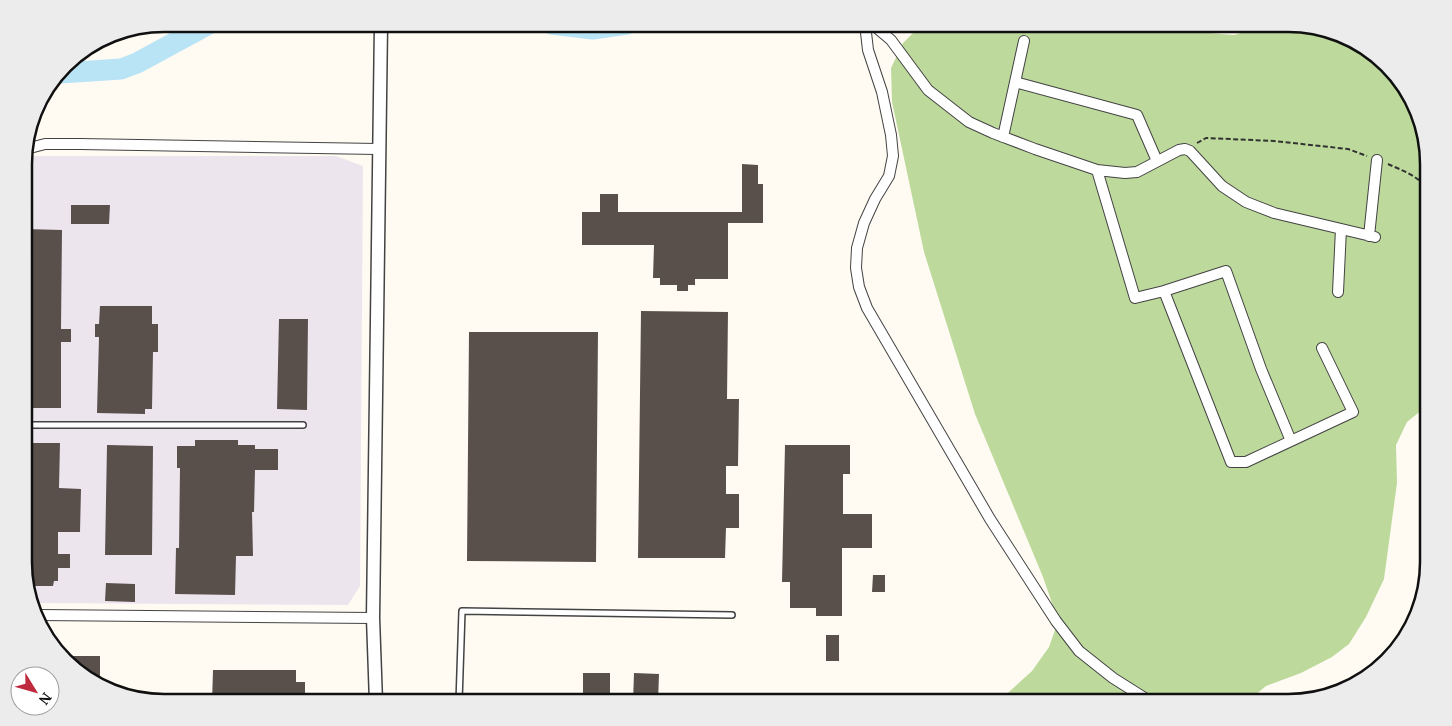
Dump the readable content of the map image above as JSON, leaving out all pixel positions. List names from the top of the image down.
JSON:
{
  "north": "bottom right"
}
